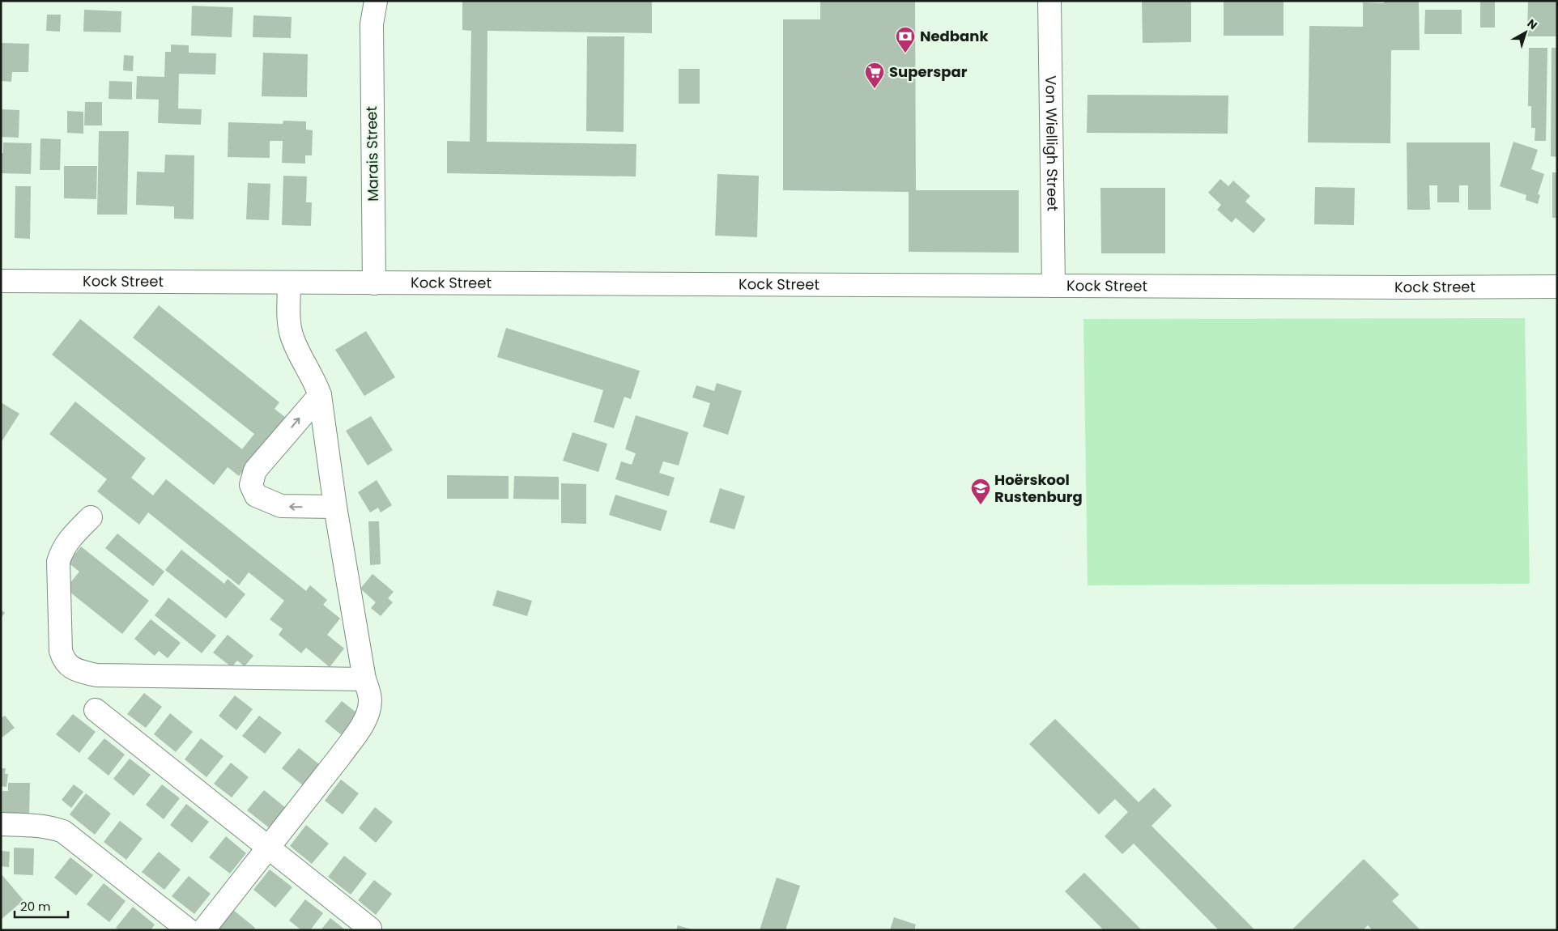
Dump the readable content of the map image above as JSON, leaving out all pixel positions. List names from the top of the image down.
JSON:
{
  "streets": {
    "street": ["Von Wielligh Street", "Marais Street", "Kock Street"]
  },
  "crossings": [
    ["Von Wielligh Street", "Kock Street"],
    ["Marais Street", "Kock Street"]
  ],
  "places": {
    "bank": ["Nedbank"],
    "supermarket": ["Superspar"],
    "school or university": ["Hoërskool Rustenburg"]
  },
  "scale_bar": "20 m",
  "north": "top right"
}
